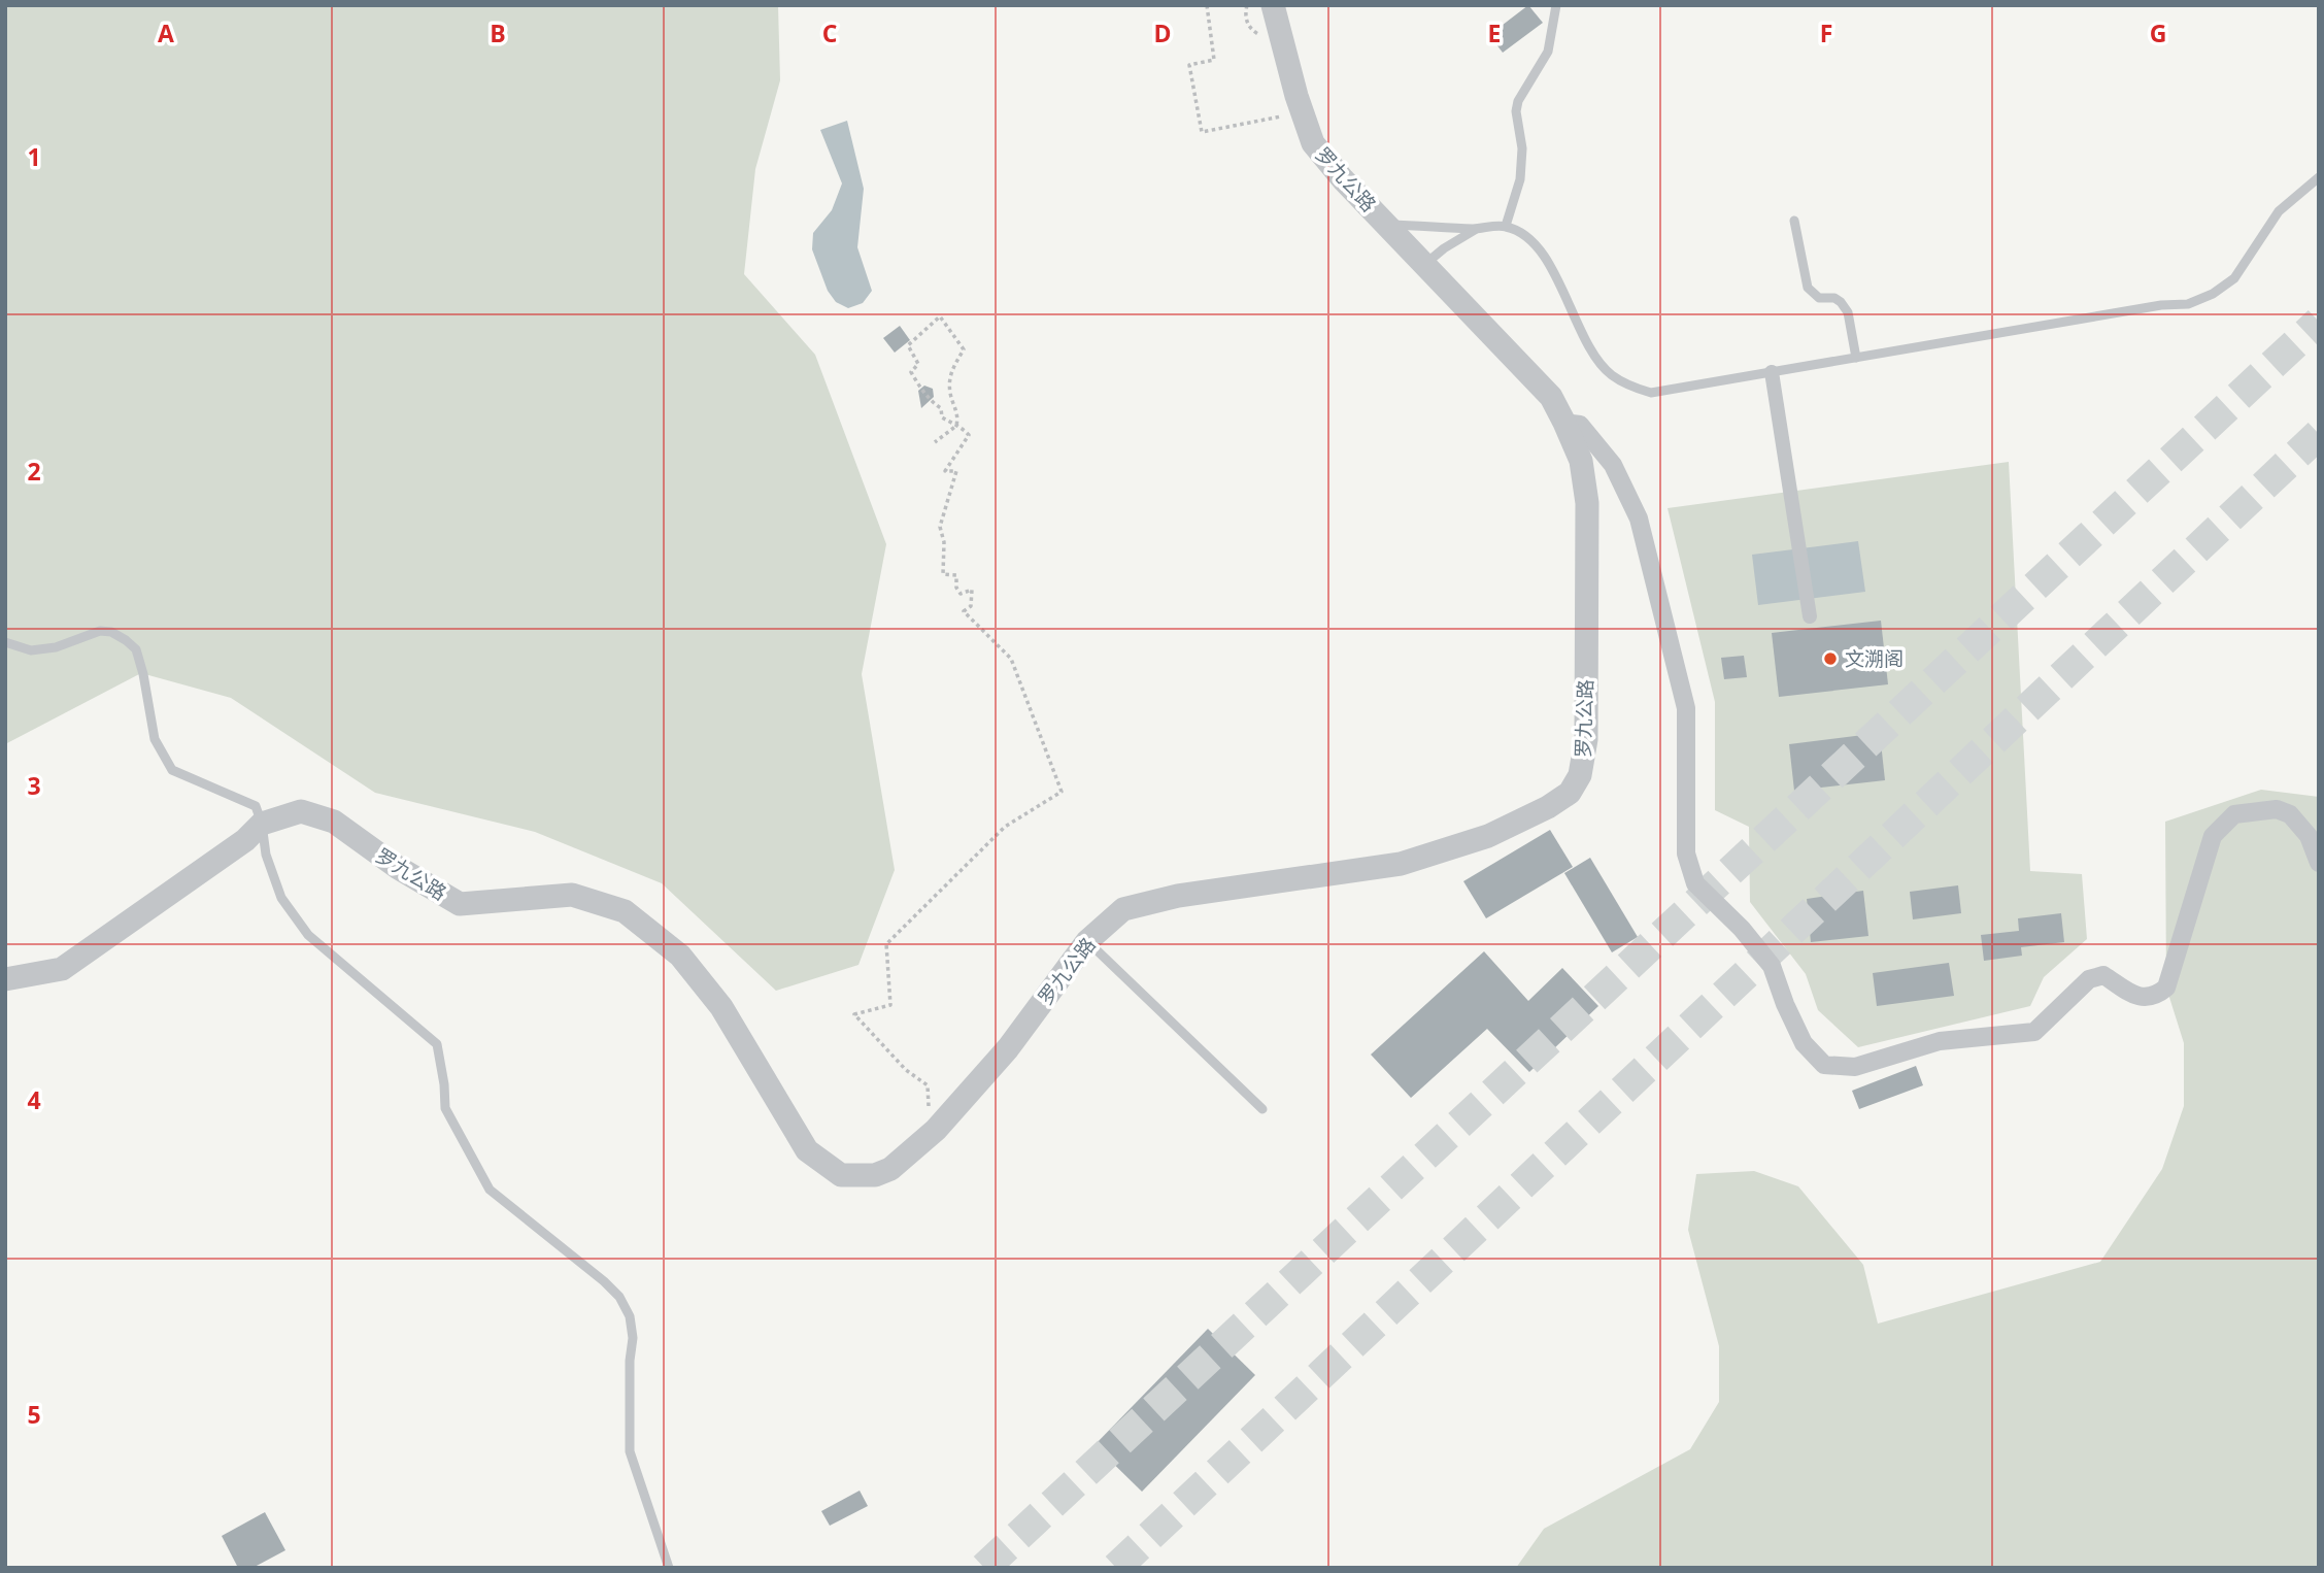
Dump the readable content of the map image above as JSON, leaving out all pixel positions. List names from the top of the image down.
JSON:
{
  "streets": {
    "street": ["罗九公路"]
  },
  "places": ["文溯阁"],
  "grid": {
    "columns": [
      "A",
      "B",
      "C",
      "D",
      "E",
      "F",
      "G"
    ],
    "rows": [
      "1",
      "2",
      "3",
      "4",
      "5"
    ]
  }
}
